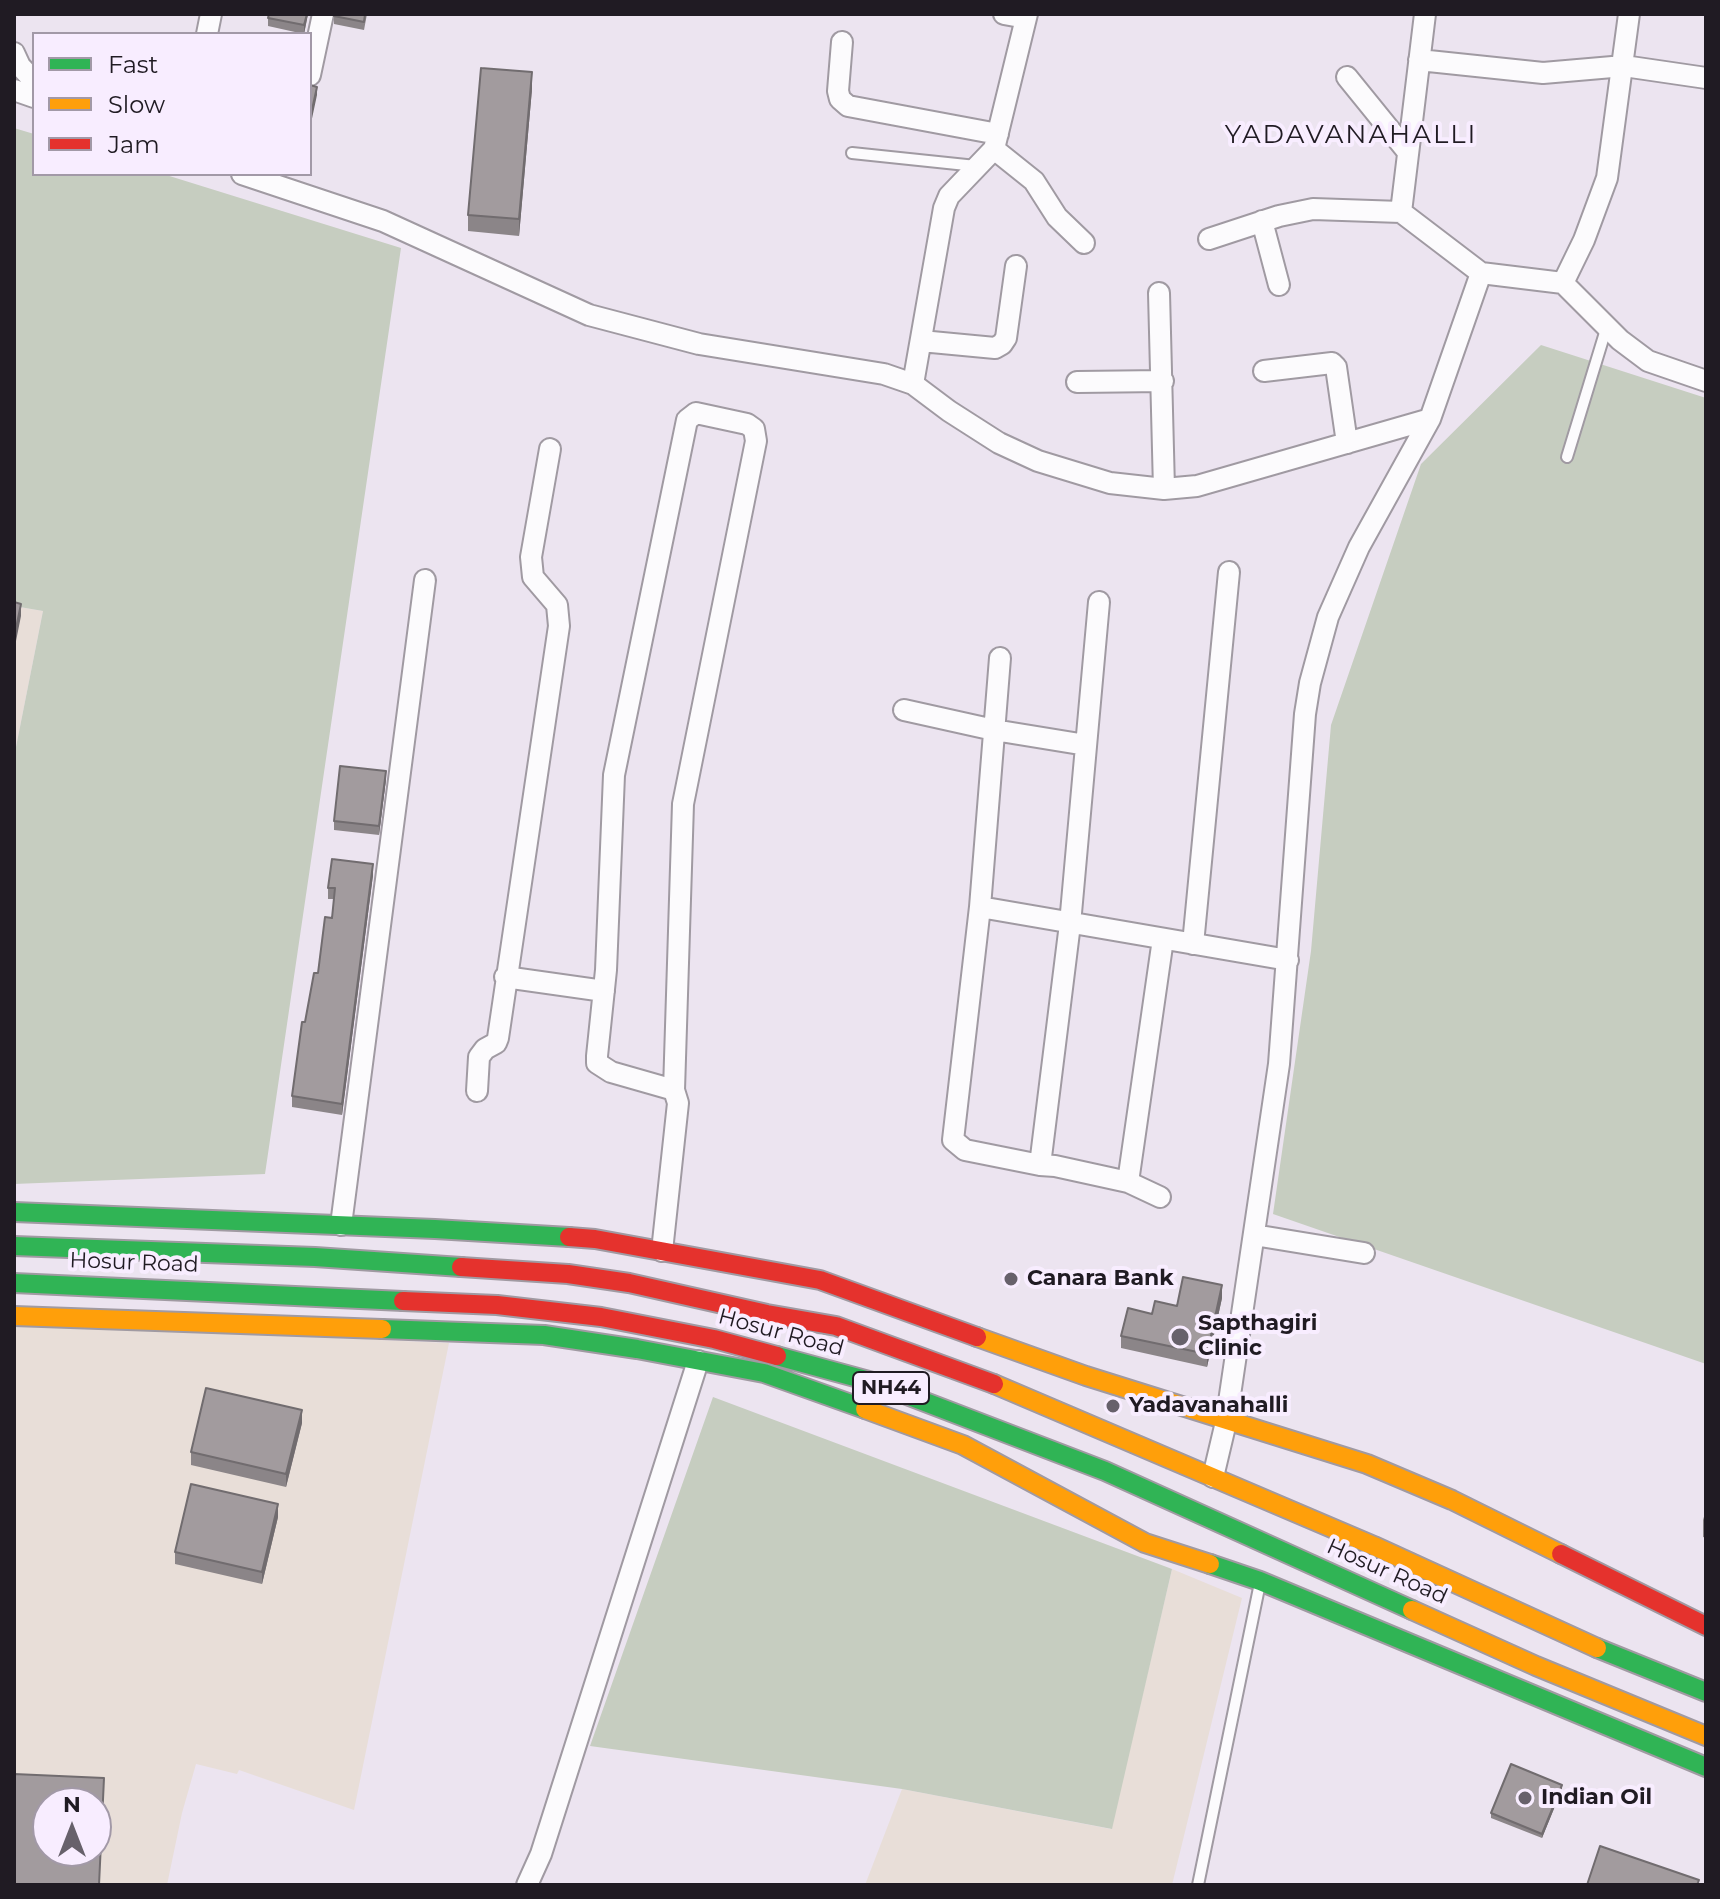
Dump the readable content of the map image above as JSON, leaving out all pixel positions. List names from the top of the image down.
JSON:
{
  "streets": {
    "main road": ["Hosur Road", "NH44"]
  },
  "districts": ["YADAVANAHALLI"],
  "places": [
    "Canara Bank",
    "Sapthagiri Clinic",
    "Yadavanahalli",
    "Indian Oil"
  ],
  "legend": ["Fast", "Slow", "Jam"],
  "north": "top"
}
